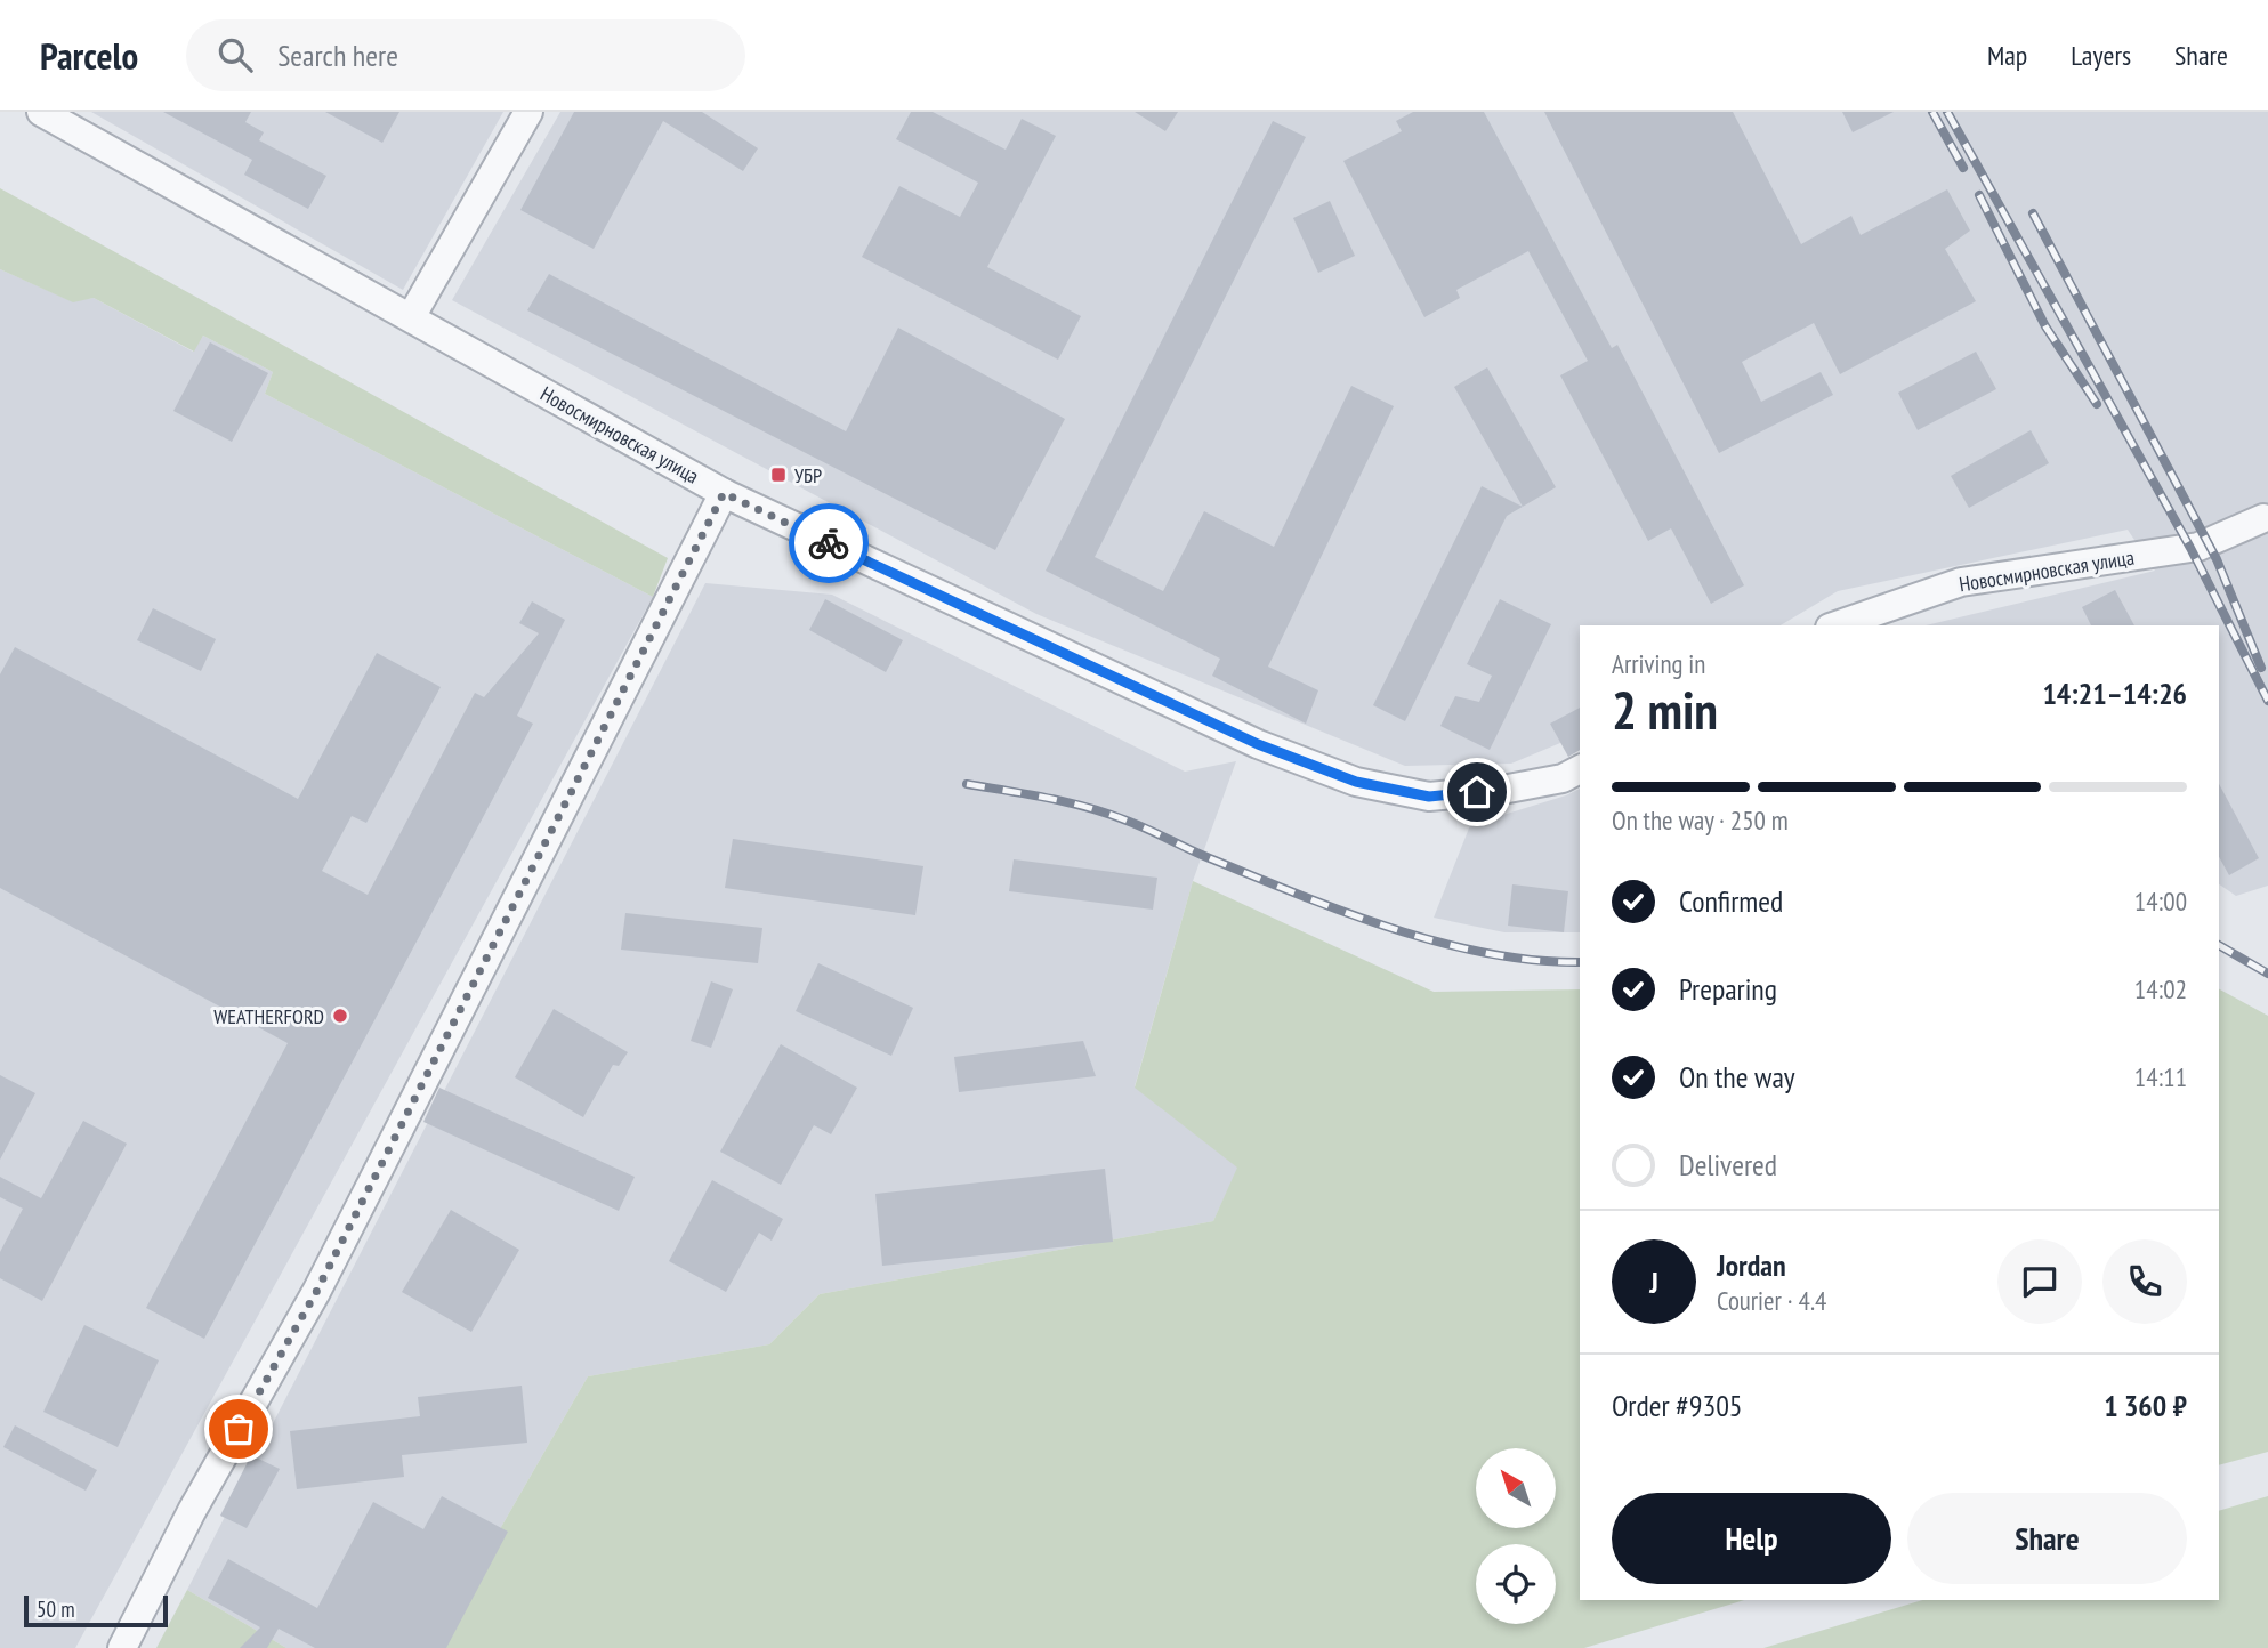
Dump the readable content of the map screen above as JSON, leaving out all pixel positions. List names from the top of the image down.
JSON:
{
  "streets": {
    "street": ["Новосмирновская улица"]
  },
  "places": {
    "transit": ["УБР"],
    "other": ["WEATHERFORD"]
  },
  "scale_bar": "50 m",
  "north": "top left",
  "page": {
    "header": "Parcelo",
    "search": "Search here",
    "nav": ["Map", "Layers", "Share"],
    "heading": ["2 min", "Arriving in", "14:21–14:26"],
    "panel": [
      "Jordan",
      "Courier · 4.4",
      "Order #9305",
      "1 360 ₽"
    ],
    "bar": "On the way · 250 m",
    "list": [
      ["Confirmed", "14:00"],
      ["Preparing", "14:02"],
      ["On the way", "14:11"],
      "Delivered"
    ],
    "round": "J",
    "buttons": ["Help", "Share"],
    "scale": "50 m"
  }
}
